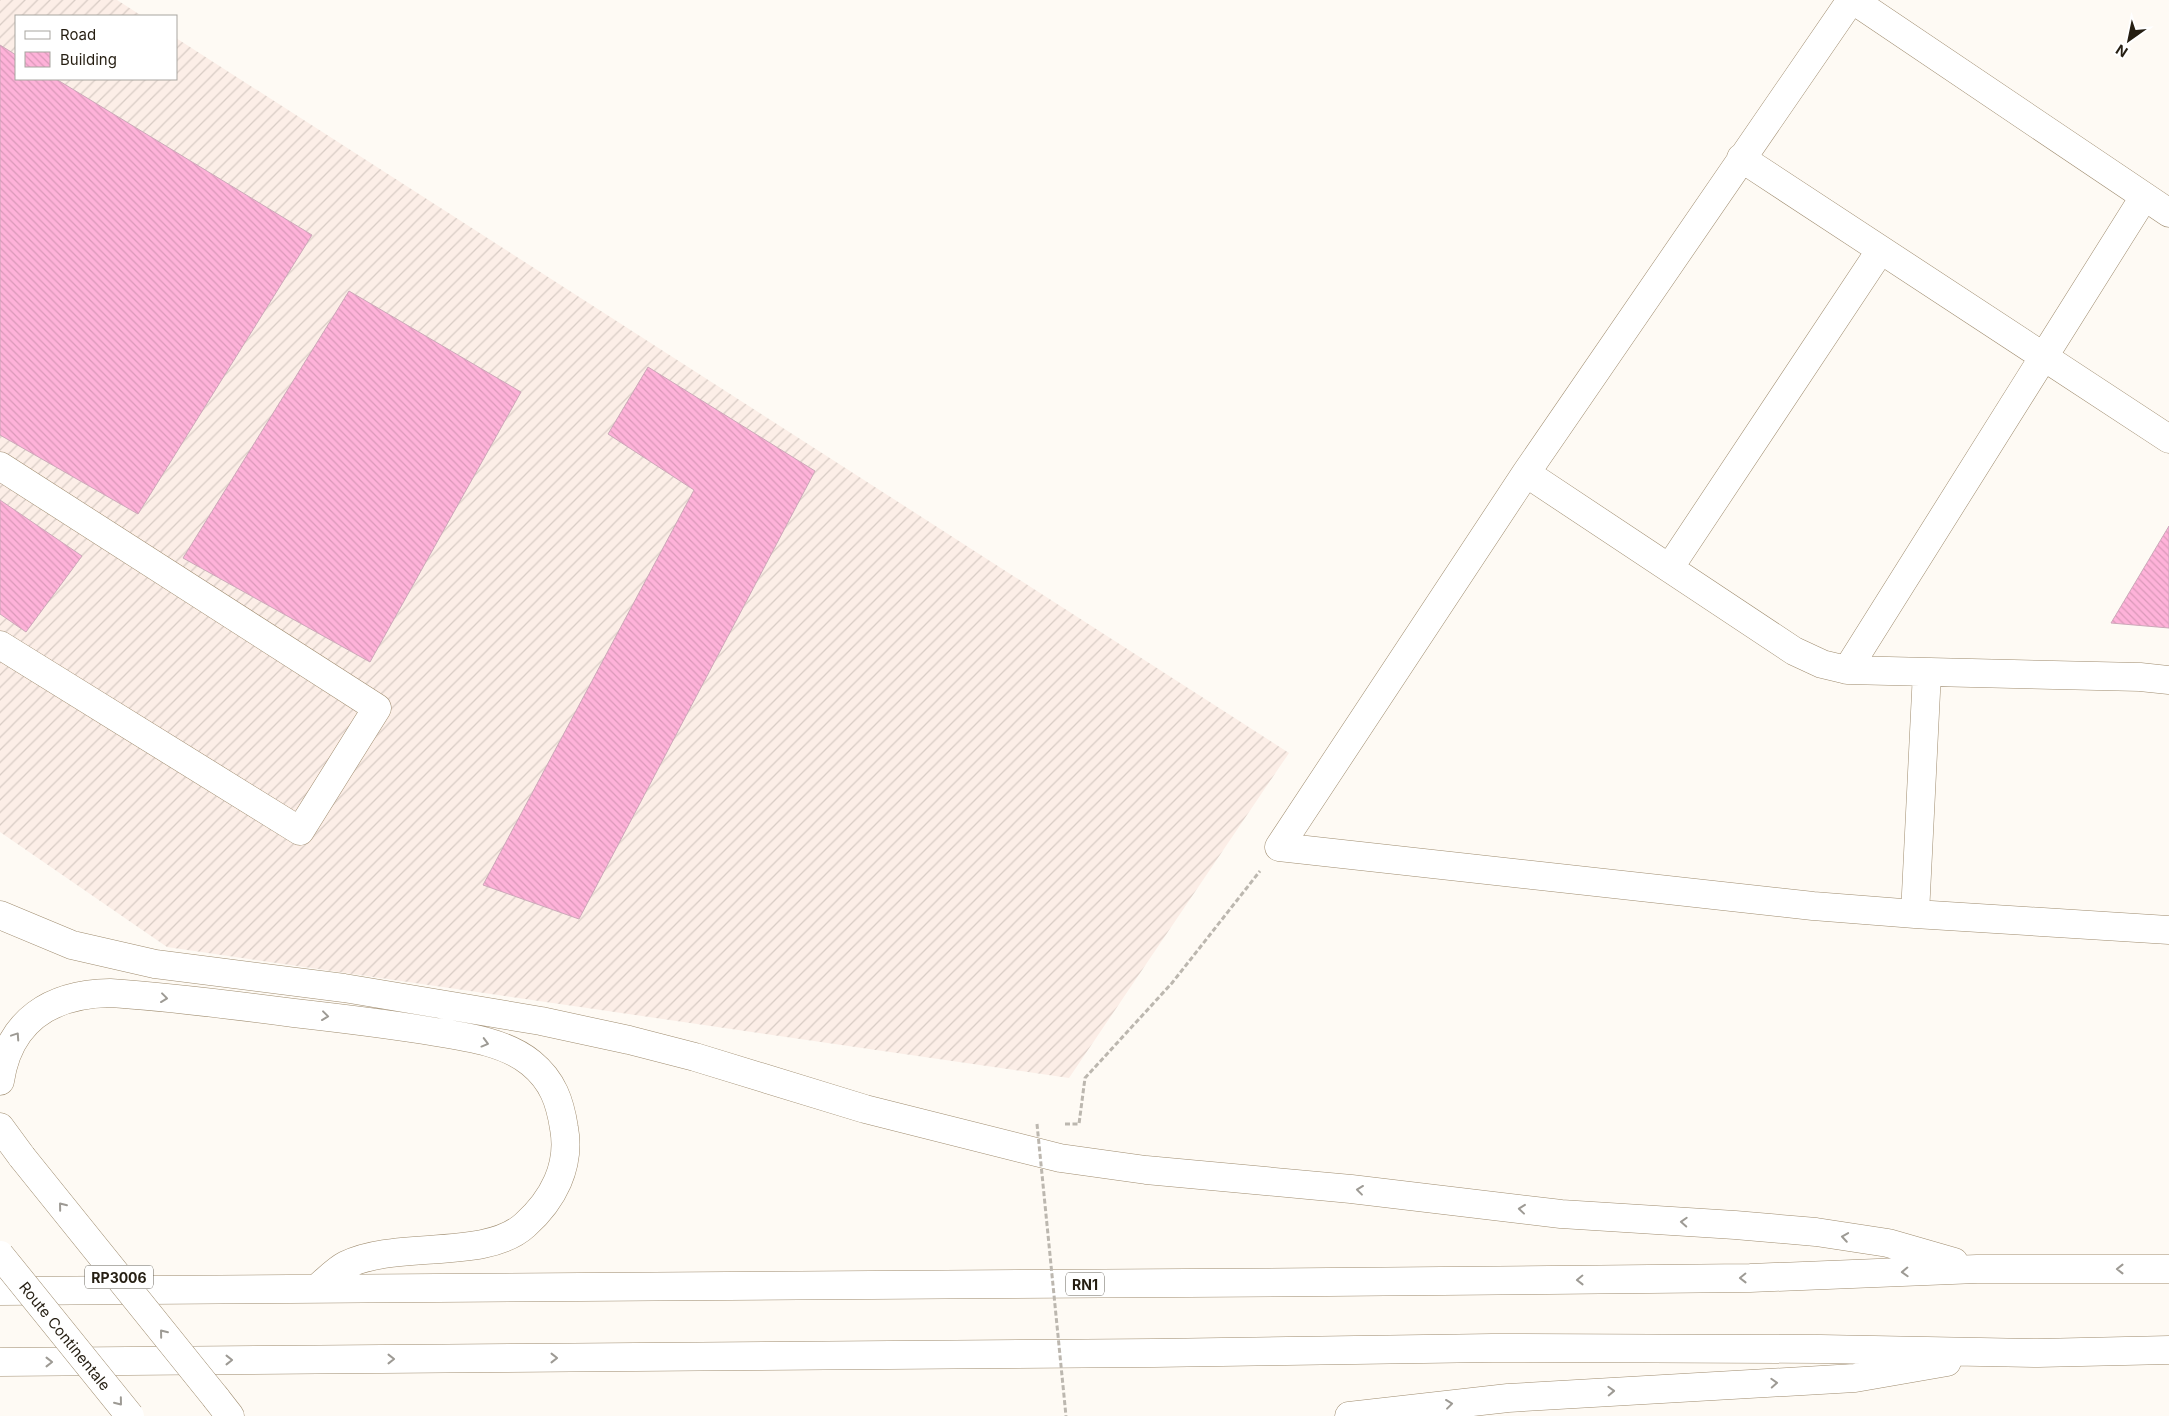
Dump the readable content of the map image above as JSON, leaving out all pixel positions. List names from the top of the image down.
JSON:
{
  "streets": {
    "main road": ["RP3006", "RN1", "Route Continentale"]
  },
  "legend": ["Road", "Building"],
  "north": "bottom left"
}
